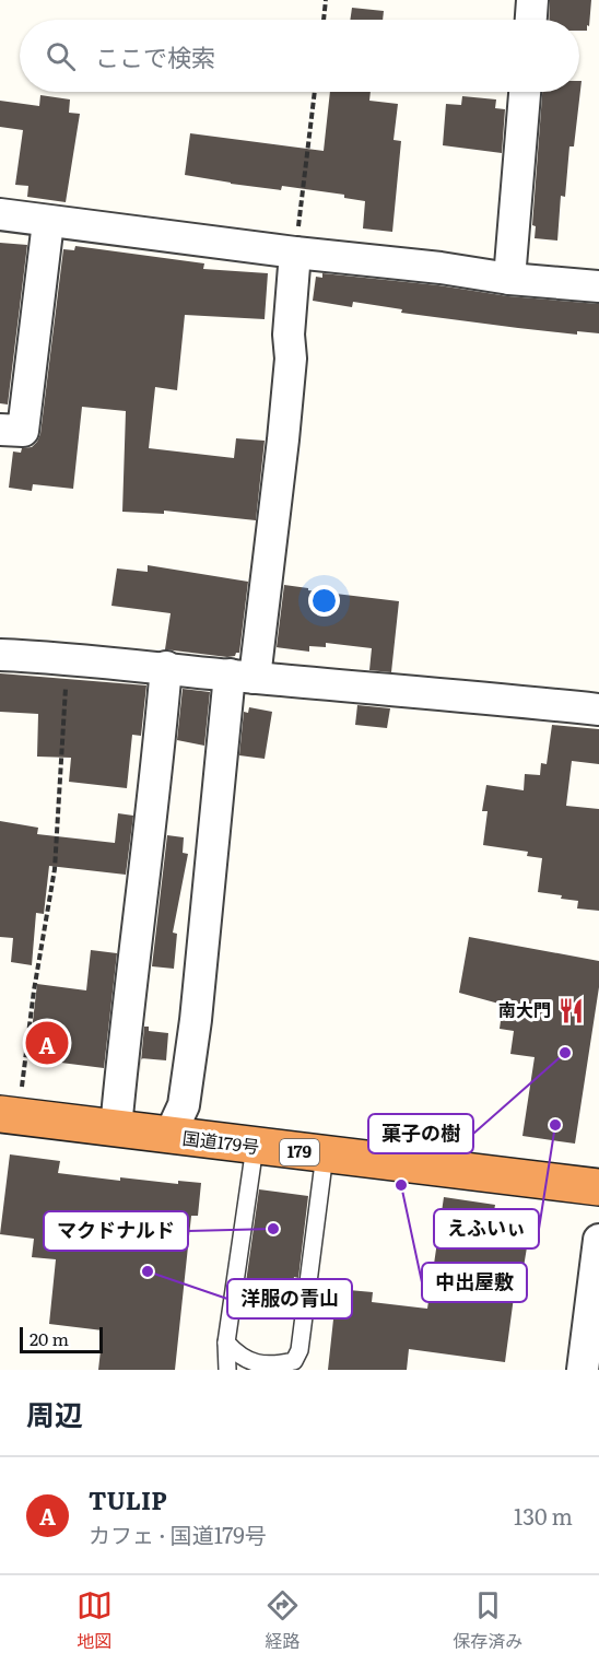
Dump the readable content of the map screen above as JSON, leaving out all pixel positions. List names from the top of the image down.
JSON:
{
  "streets": {
    "highway": ["国道179号", "179"]
  },
  "places": {
    "restaurant": ["南大門"],
    "other": [
      "菓子の樹",
      "えふいぃ",
      "中出屋敷",
      "マクドナルド",
      "洋服の青山"
    ]
  },
  "scale_bar": "20 m",
  "page": {
    "search": "ここで検索",
    "pins": "A",
    "scale": "20 m",
    "heading": "周辺",
    "list": [
      {
        "mark": "A",
        "name": "TULIP",
        "note": "カフェ · 国道179号",
        "value": "130 m"
      }
    ],
    "nav": ["地図", "経路", "保存済み"]
  }
}
